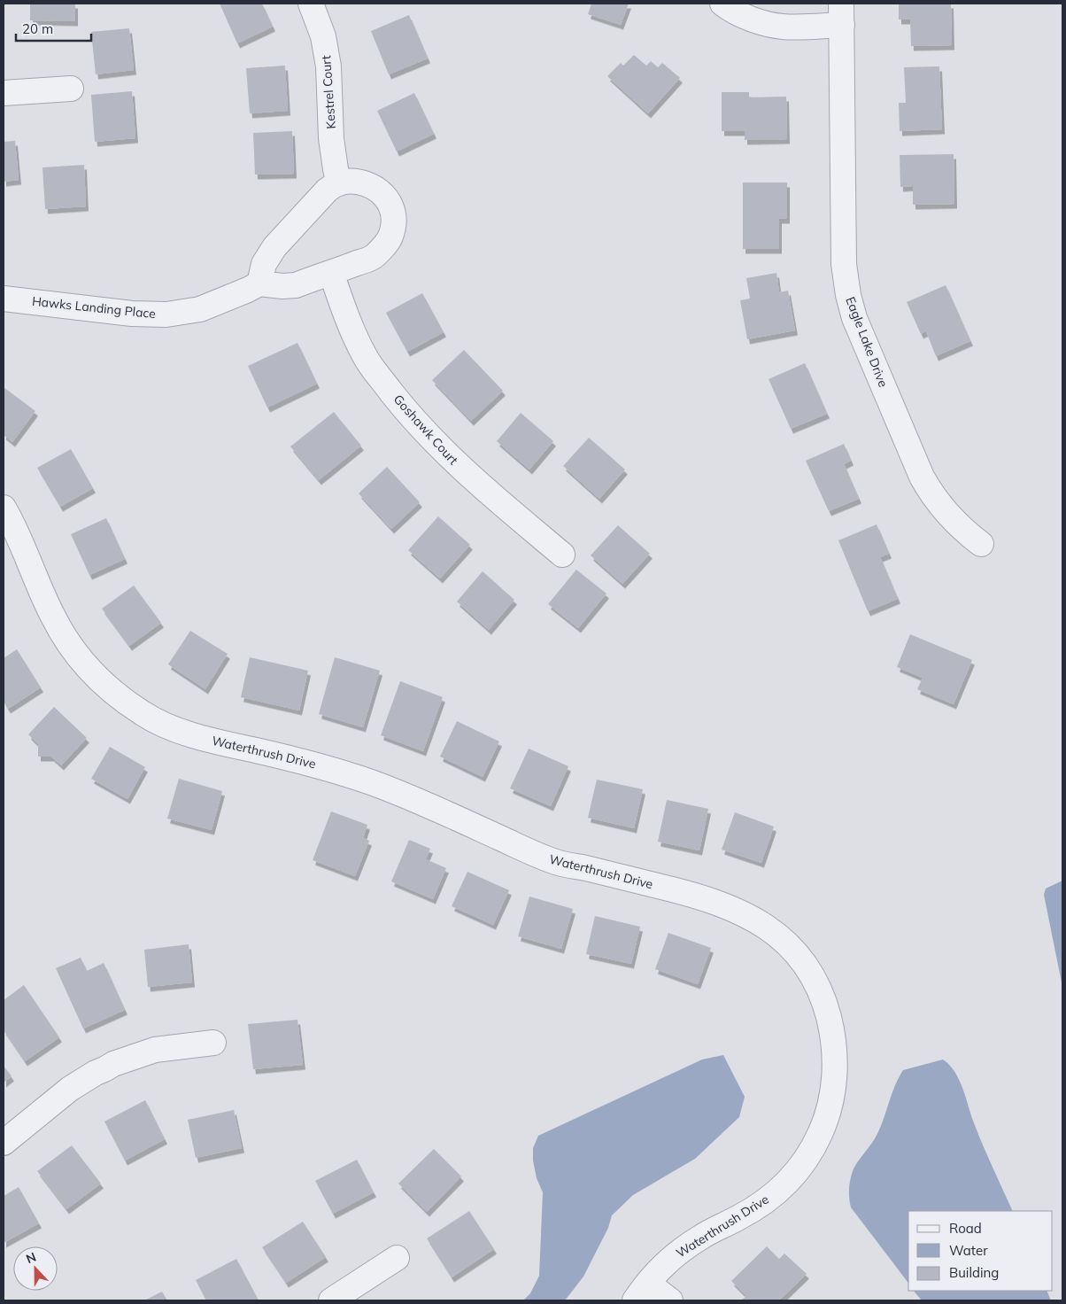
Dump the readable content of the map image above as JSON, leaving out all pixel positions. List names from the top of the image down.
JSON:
{
  "streets": {
    "street": [
      "Kestrel Court",
      "Hawks Landing Place",
      "Eagle Lake Drive",
      "Goshawk Court",
      "Waterthrush Drive"
    ]
  },
  "legend": ["Road", "Water", "Building"],
  "scale_bar": "20 m",
  "north": "top"
}
